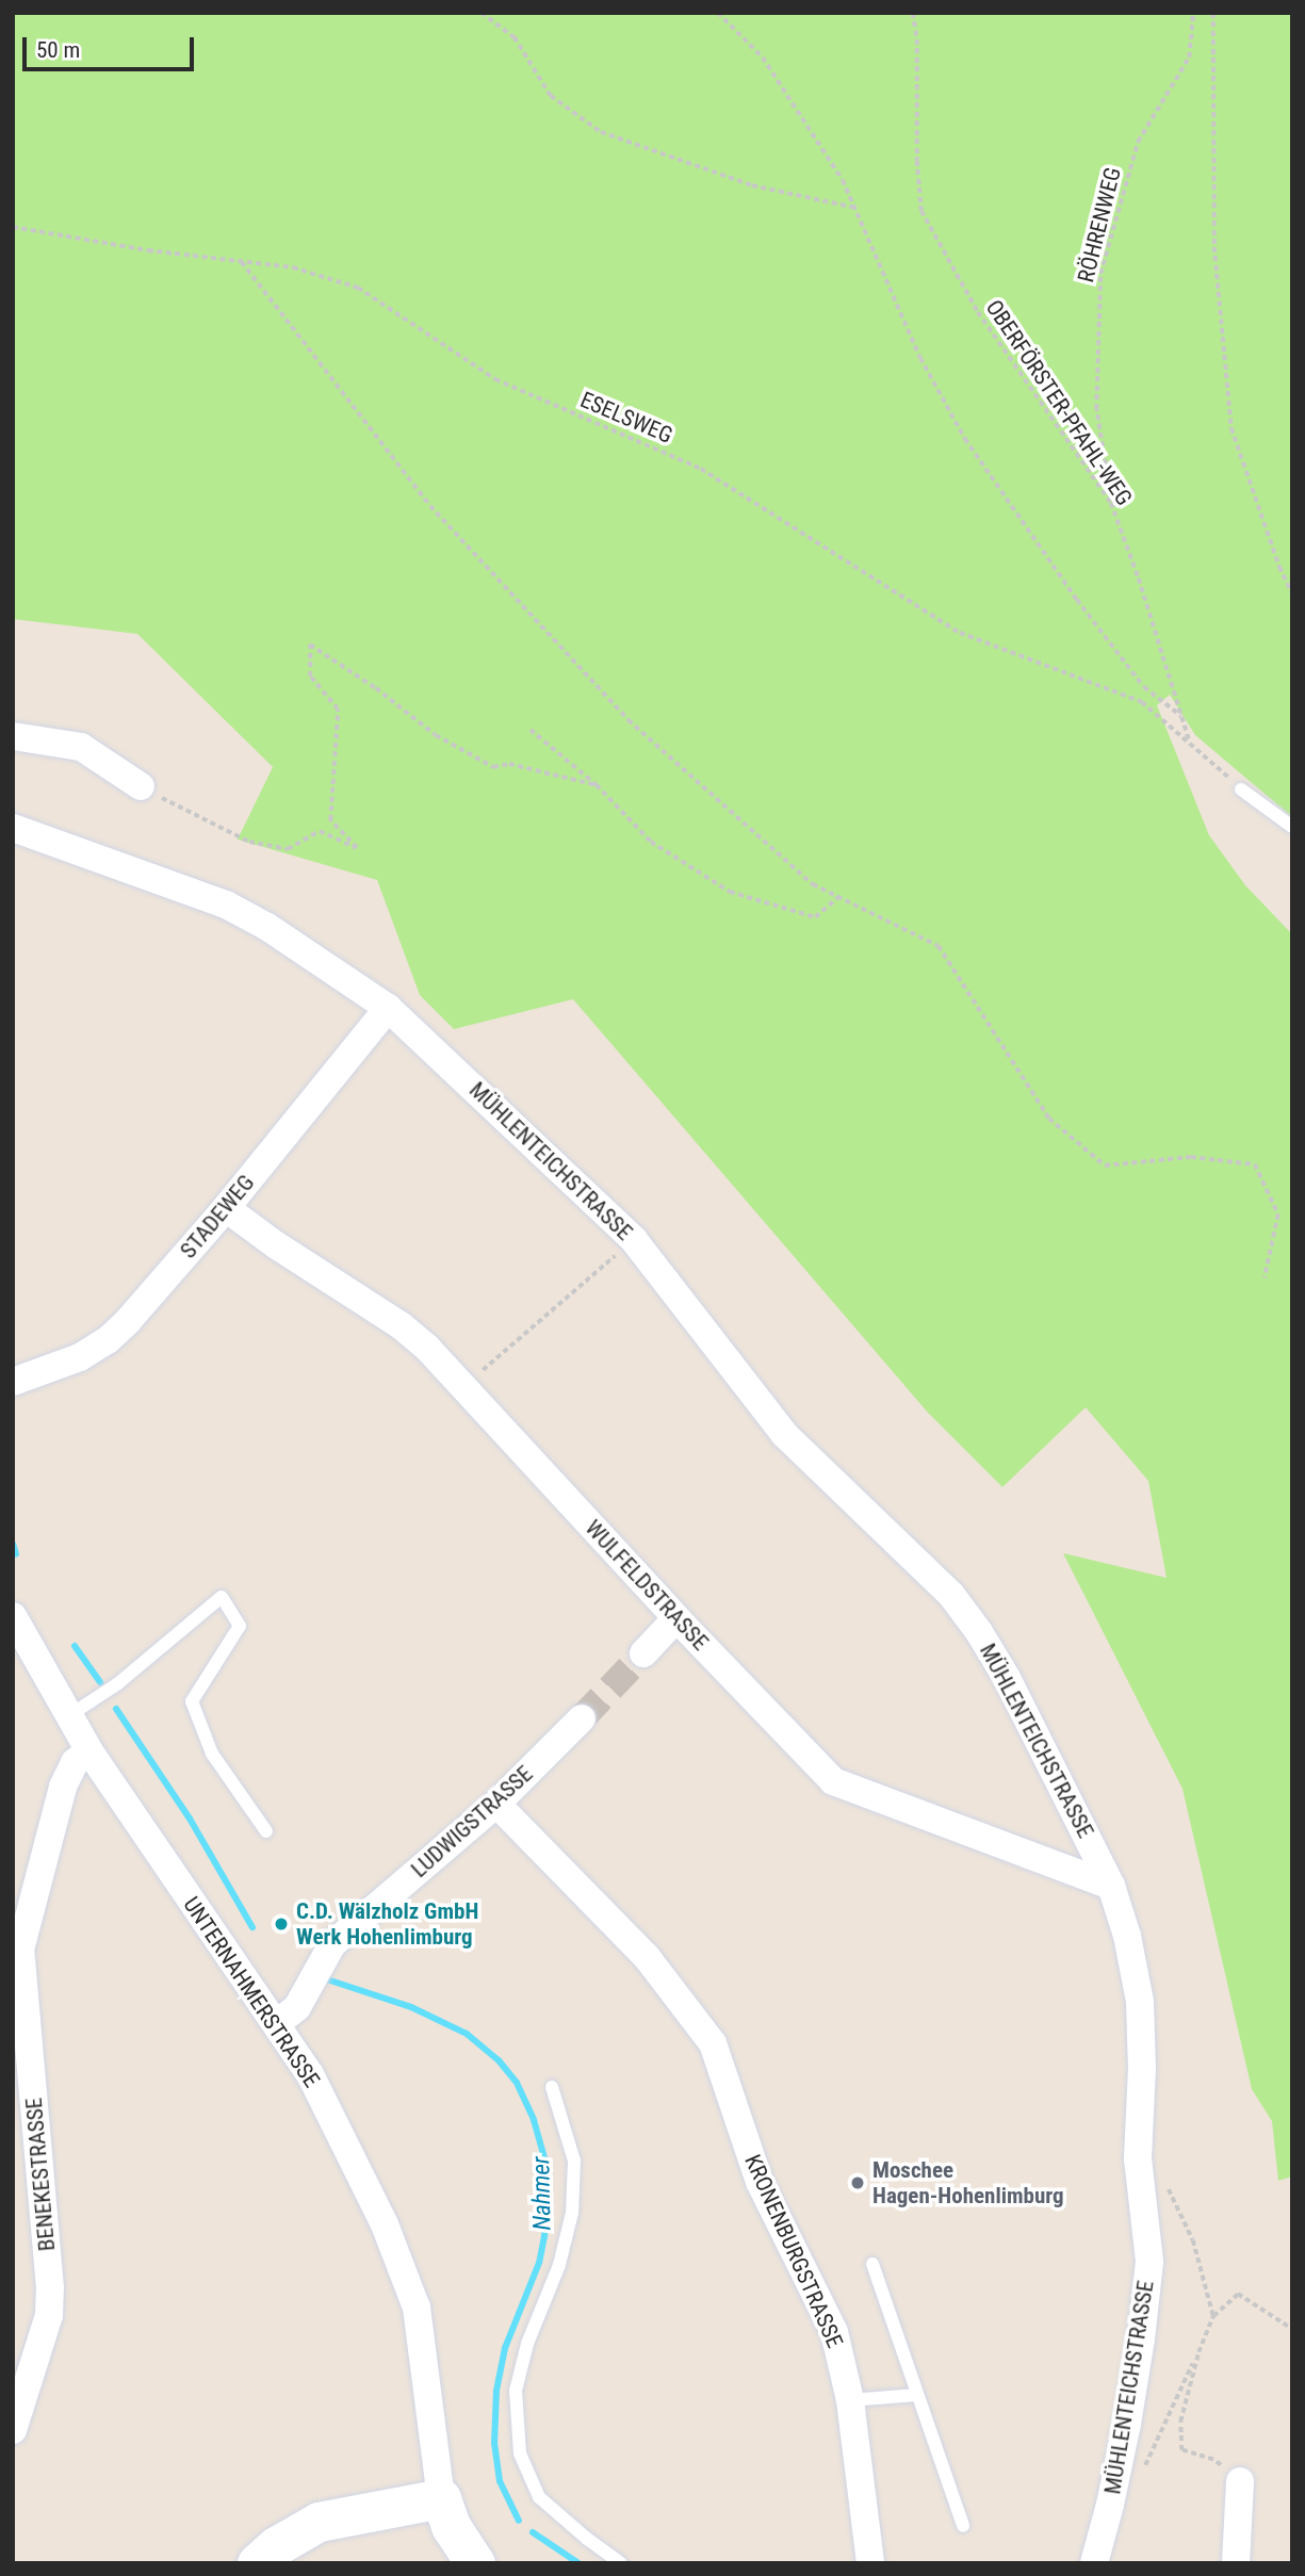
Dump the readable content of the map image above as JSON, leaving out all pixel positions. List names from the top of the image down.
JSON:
{
  "streets": {
    "street": [
      "MÜHLENTEICHSTRASSE",
      "STADEWEG",
      "WULFELDSTRASSE",
      "LUDWIGSTRASSE",
      "UNTERNAHMERSTRASSE",
      "BENEKESTRASSE",
      "KRONENBURGSTRASSE"
    ],
    "path": ["RÖHRENWEG", "OBERFÖRSTER-PFAHL-WEG", "ESELSWEG"]
  },
  "crossings": [
    ["RÖHRENWEG", "OBERFÖRSTER-PFAHL-WEG"],
    ["OBERFÖRSTER-PFAHL-WEG", "ESELSWEG"],
    ["MÜHLENTEICHSTRASSE", "STADEWEG"],
    ["MÜHLENTEICHSTRASSE", "WULFELDSTRASSE"],
    ["STADEWEG", "WULFELDSTRASSE"],
    ["LUDWIGSTRASSE", "UNTERNAHMERSTRASSE"],
    ["LUDWIGSTRASSE", "KRONENBURGSTRASSE"],
    ["UNTERNAHMERSTRASSE", "BENEKESTRASSE"]
  ],
  "water": ["Nahmer"],
  "places": ["C.D. Wälzholz GmbH Werk Hohenlimburg", "Moschee Hagen-Hohenlimburg"],
  "scale_bar": "50 m"
}
